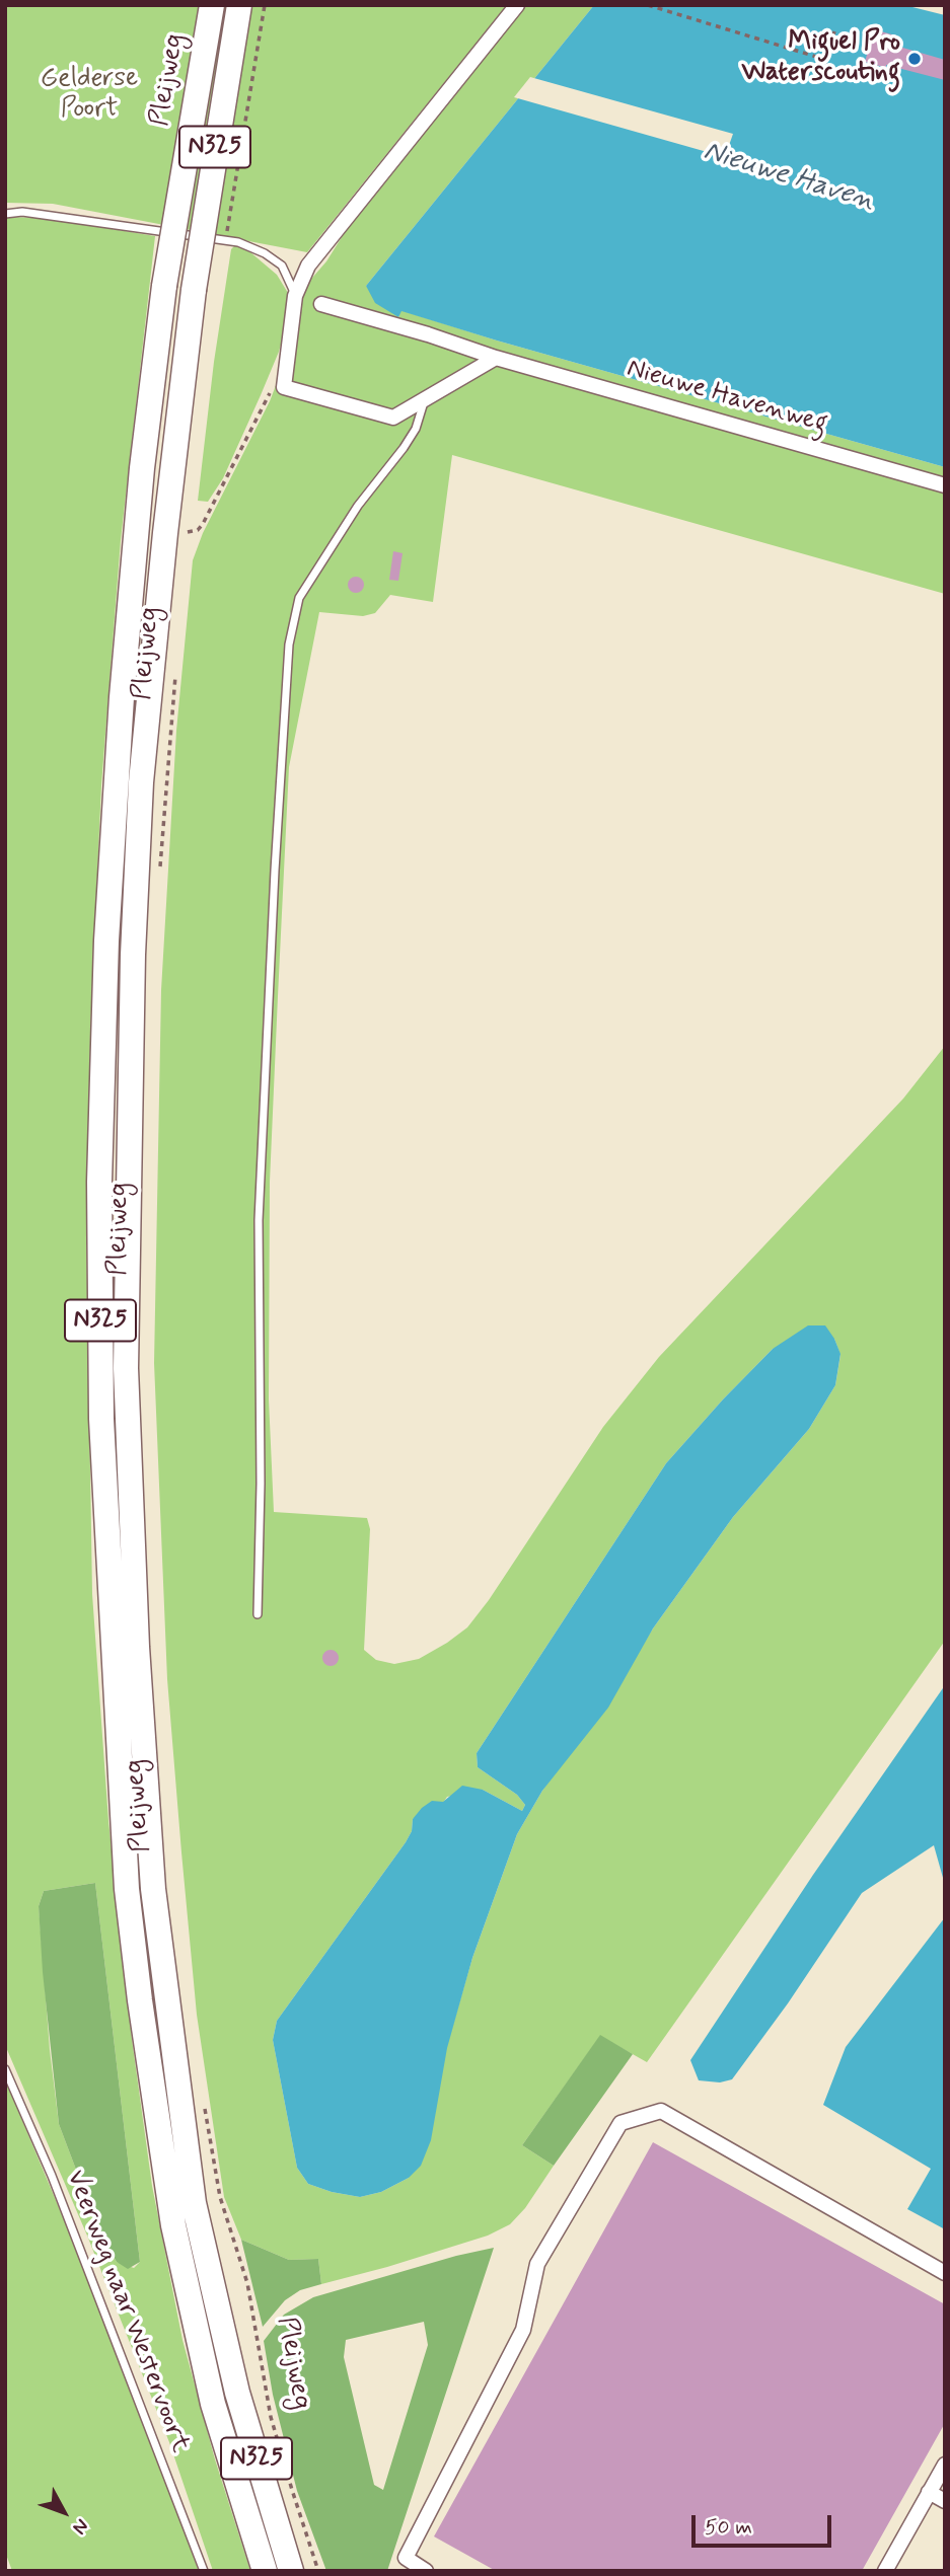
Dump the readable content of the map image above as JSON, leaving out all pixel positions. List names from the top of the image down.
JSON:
{
  "streets": {
    "highway": ["Pleijweg", "N325"],
    "street": ["Nieuwe Havenweg"],
    "lane": ["Veerweg naar Westervoort"]
  },
  "water": ["Nieuwe Haven"],
  "parks": ["Gelderse Poort"],
  "places": ["Miguel Pro Waterscouting"],
  "scale_bar": "50 m",
  "north": "bottom right"
}
